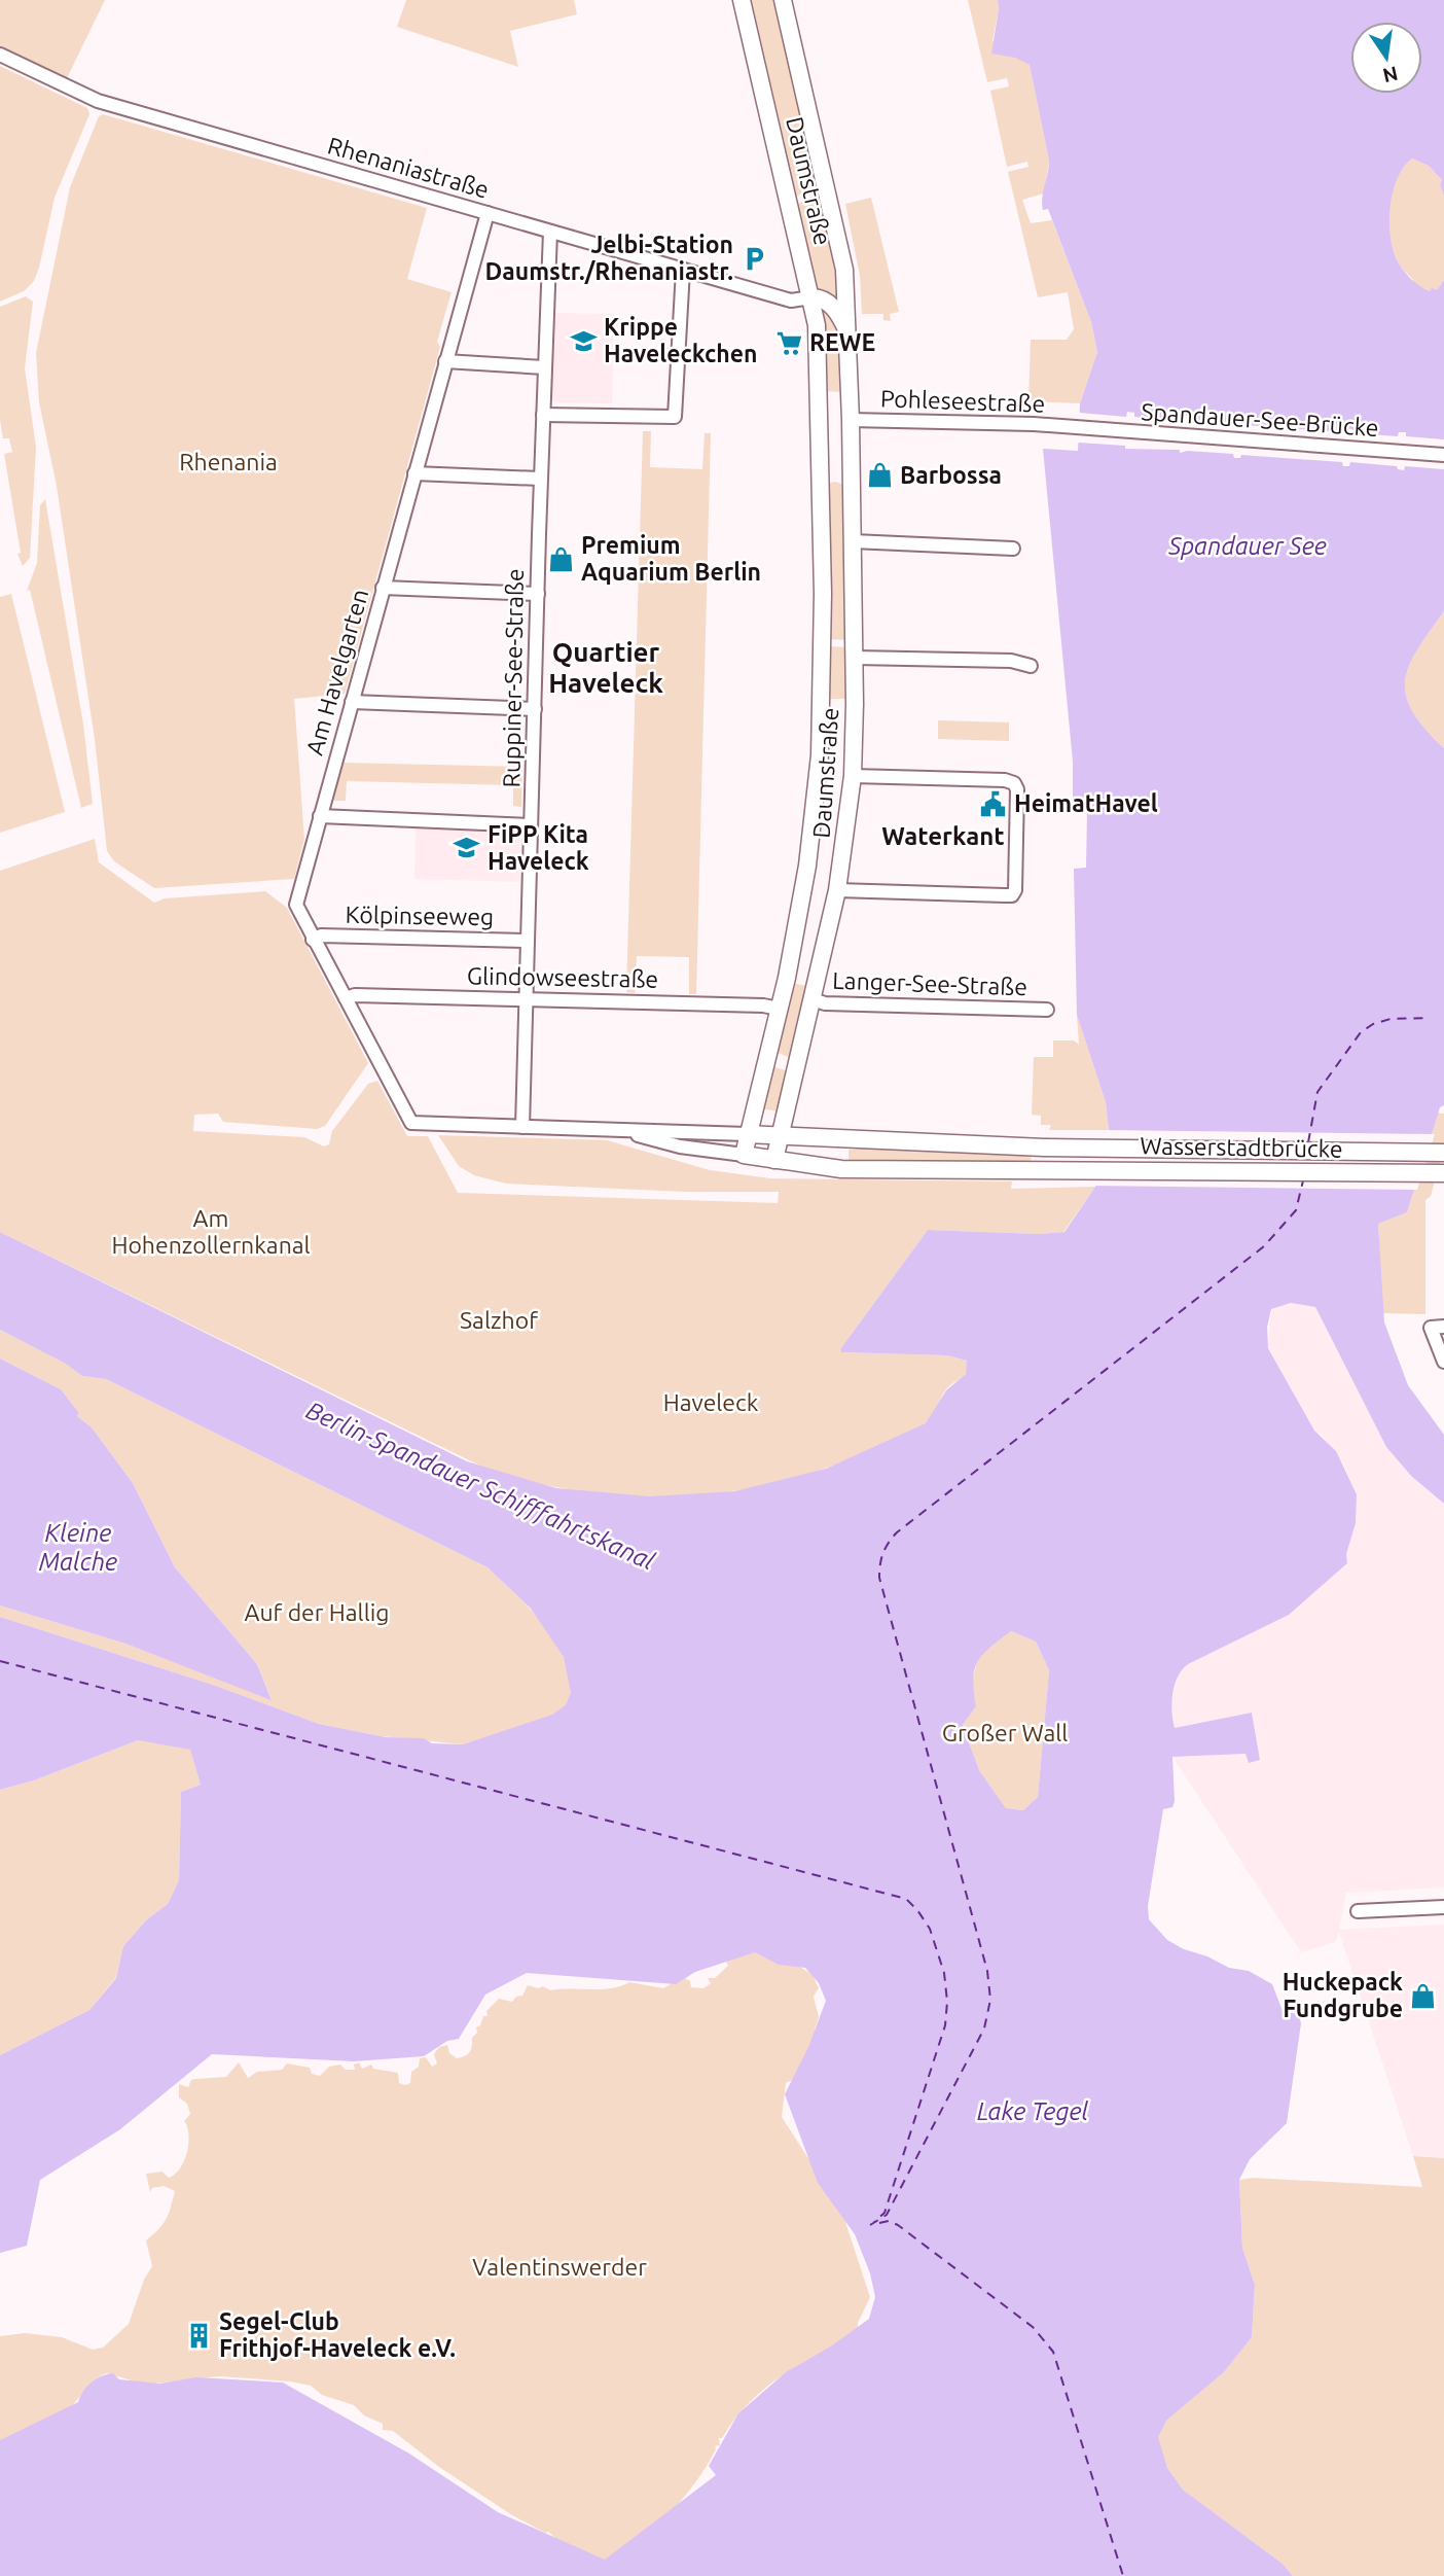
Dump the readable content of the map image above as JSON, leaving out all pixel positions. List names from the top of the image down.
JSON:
{
  "streets": {
    "main road": ["Daumstraße", "Wasserstadtbrücke"],
    "street": [
      "Rhenaniastraße",
      "Pohleseestraße",
      "Spandauer-See-Brücke",
      "Am Havelgarten",
      "Ruppiner-See-Straße",
      "Kölpinseeweg",
      "Glindowseestraße",
      "Langer-See-Straße"
    ]
  },
  "crossings": [
    ["Rhenaniastraße", "Daumstraße"],
    ["Rhenaniastraße", "Am Havelgarten"],
    ["Rhenaniastraße", "Ruppiner-See-Straße"],
    ["Daumstraße", "Pohleseestraße"],
    ["Daumstraße", "Glindowseestraße"],
    ["Daumstraße", "Langer-See-Straße"],
    ["Daumstraße", "Wasserstadtbrücke"],
    ["Pohleseestraße", "Spandauer-See-Brücke"],
    ["Am Havelgarten", "Ruppiner-See-Straße"],
    ["Am Havelgarten", "Kölpinseeweg"],
    ["Am Havelgarten", "Glindowseestraße"],
    ["Ruppiner-See-Straße", "Kölpinseeweg"],
    ["Ruppiner-See-Straße", "Glindowseestraße"]
  ],
  "districts": ["Quartier Haveleck", "Waterkant"],
  "water": [
    "Spandauer See",
    "Berlin-Spandauer Schifffahrtskanal",
    "Kleine Malche",
    "Lake Tegel"
  ],
  "parks": [
    "Rhenania",
    "Am Hohenzollernkanal",
    "Salzhof",
    "Haveleck",
    "Auf der Hallig",
    "Großer Wall",
    "Valentinswerder"
  ],
  "places": {
    "parking": ["Jelbi-Station Daumstr./Rhenaniastr."],
    "school or university": ["Krippe Haveleckchen", "FiPP Kita Haveleck"],
    "supermarket": ["REWE"],
    "shop": ["Barbossa", "Premium Aquarium Berlin", "Huckepack Fundgrube"],
    "public building": ["HeimatHavel"],
    "building": ["Segel-Club Frithjof-Haveleck e.V."]
  },
  "north": "bottom"
}
